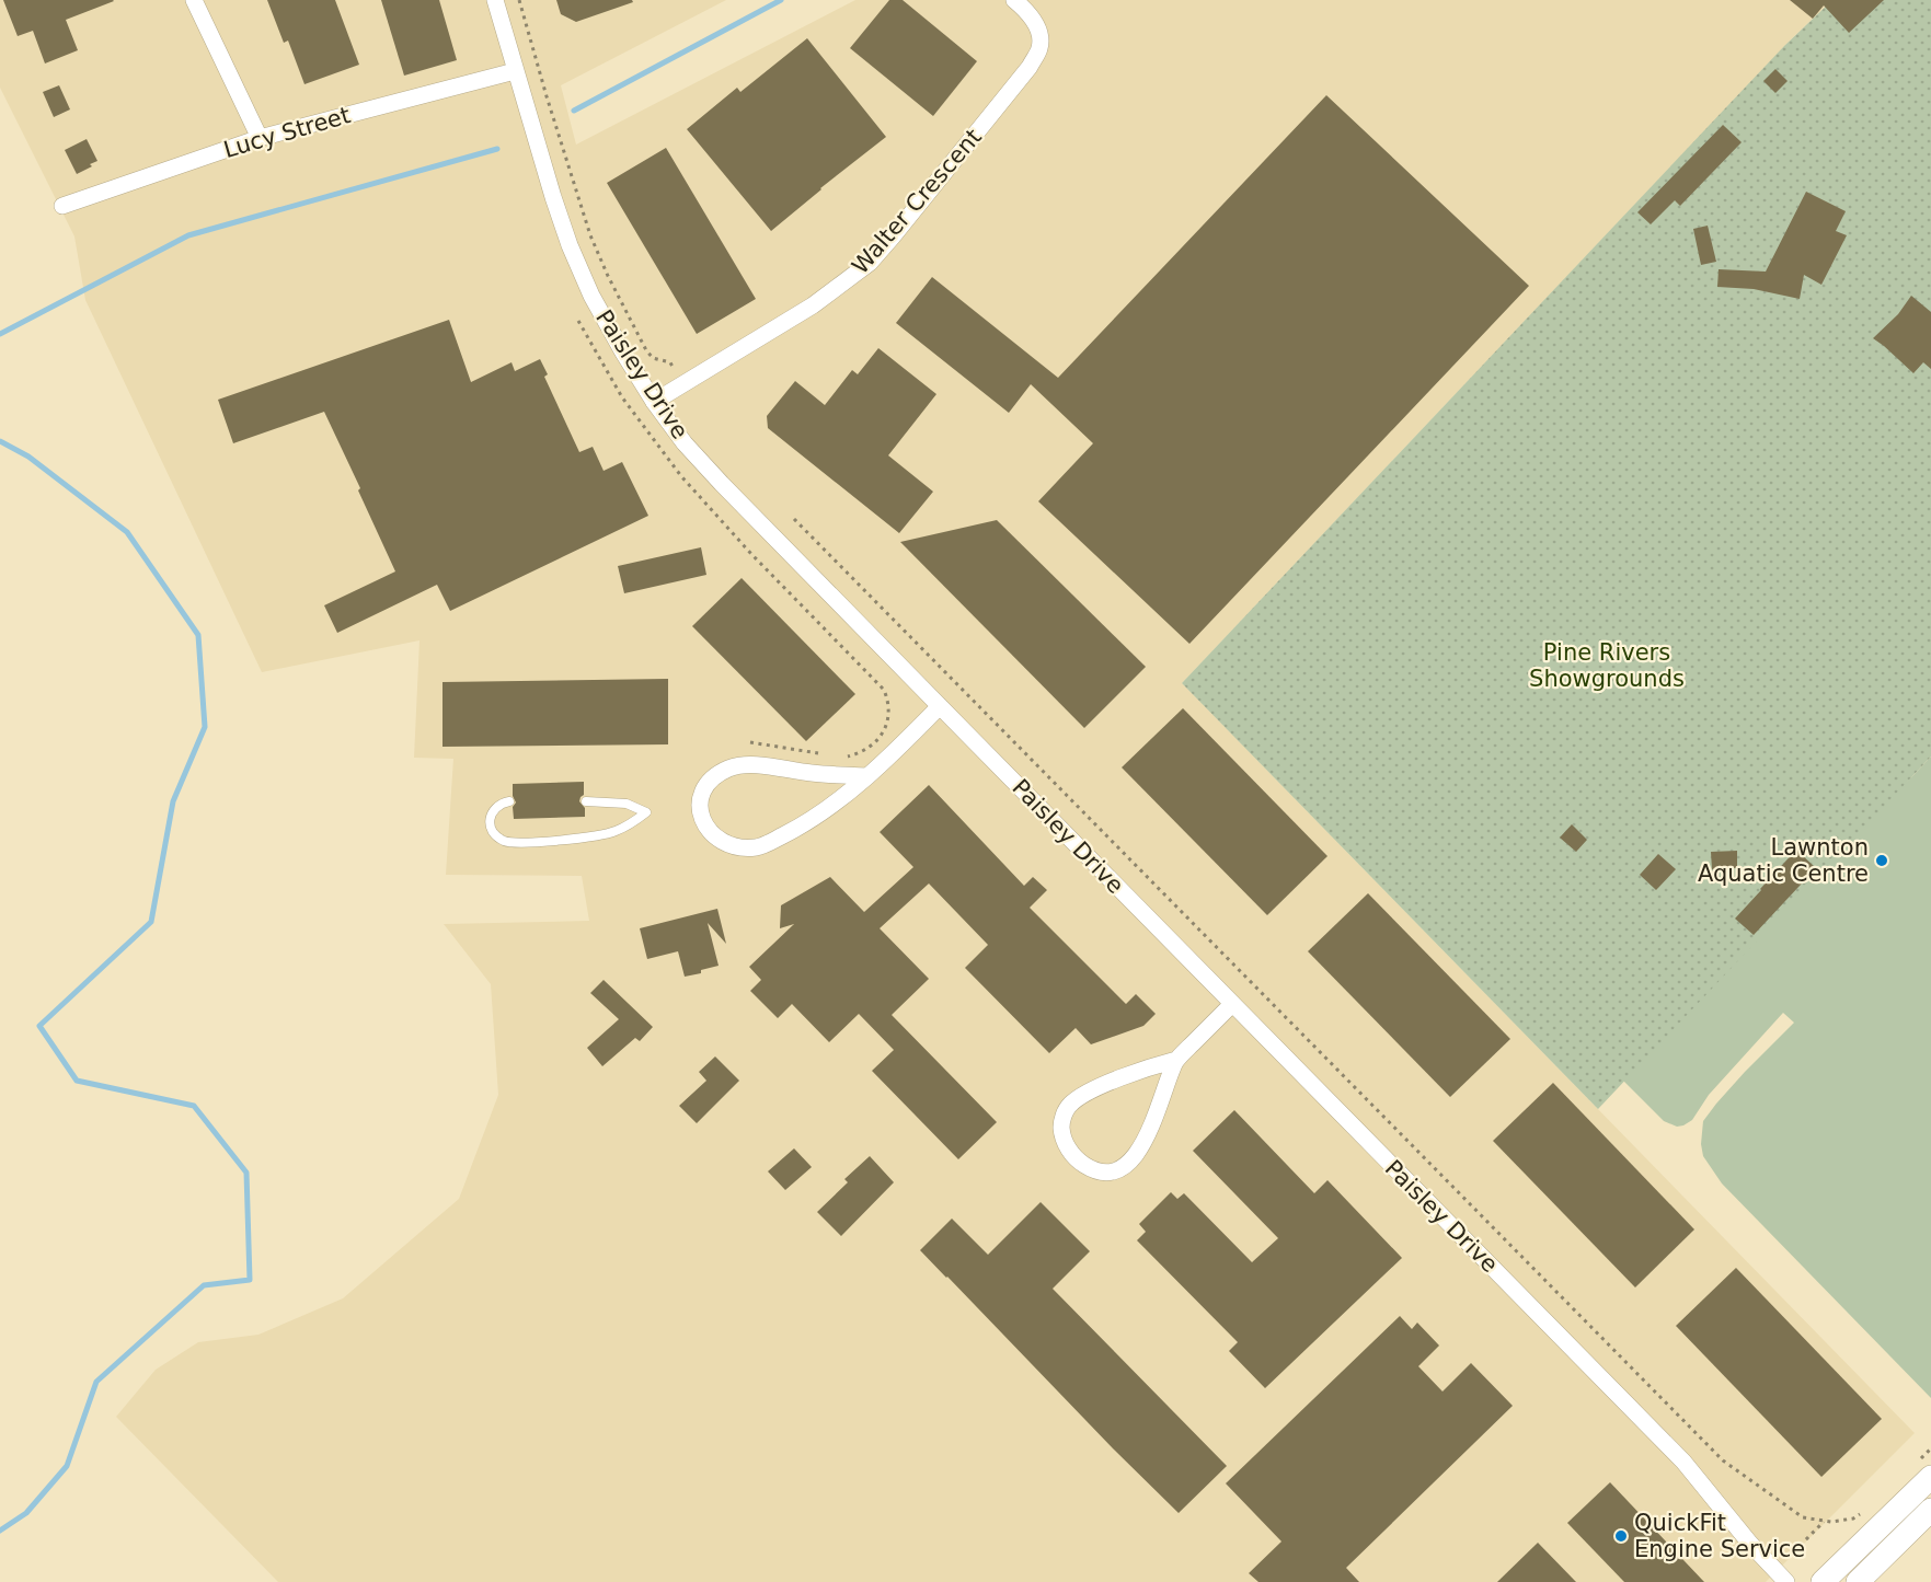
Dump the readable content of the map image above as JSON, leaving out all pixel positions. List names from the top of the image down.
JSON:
{
  "streets": {
    "street": ["Lucy Street", "Walter Crescent", "Paisley Drive"]
  },
  "crossings": [
    ["Lucy Street", "Paisley Drive"],
    ["Walter Crescent", "Paisley Drive"]
  ],
  "parks": ["Pine Rivers Showgrounds"],
  "places": ["Lawnton Aquatic Centre", "QuickFit Engine Service"]
}
